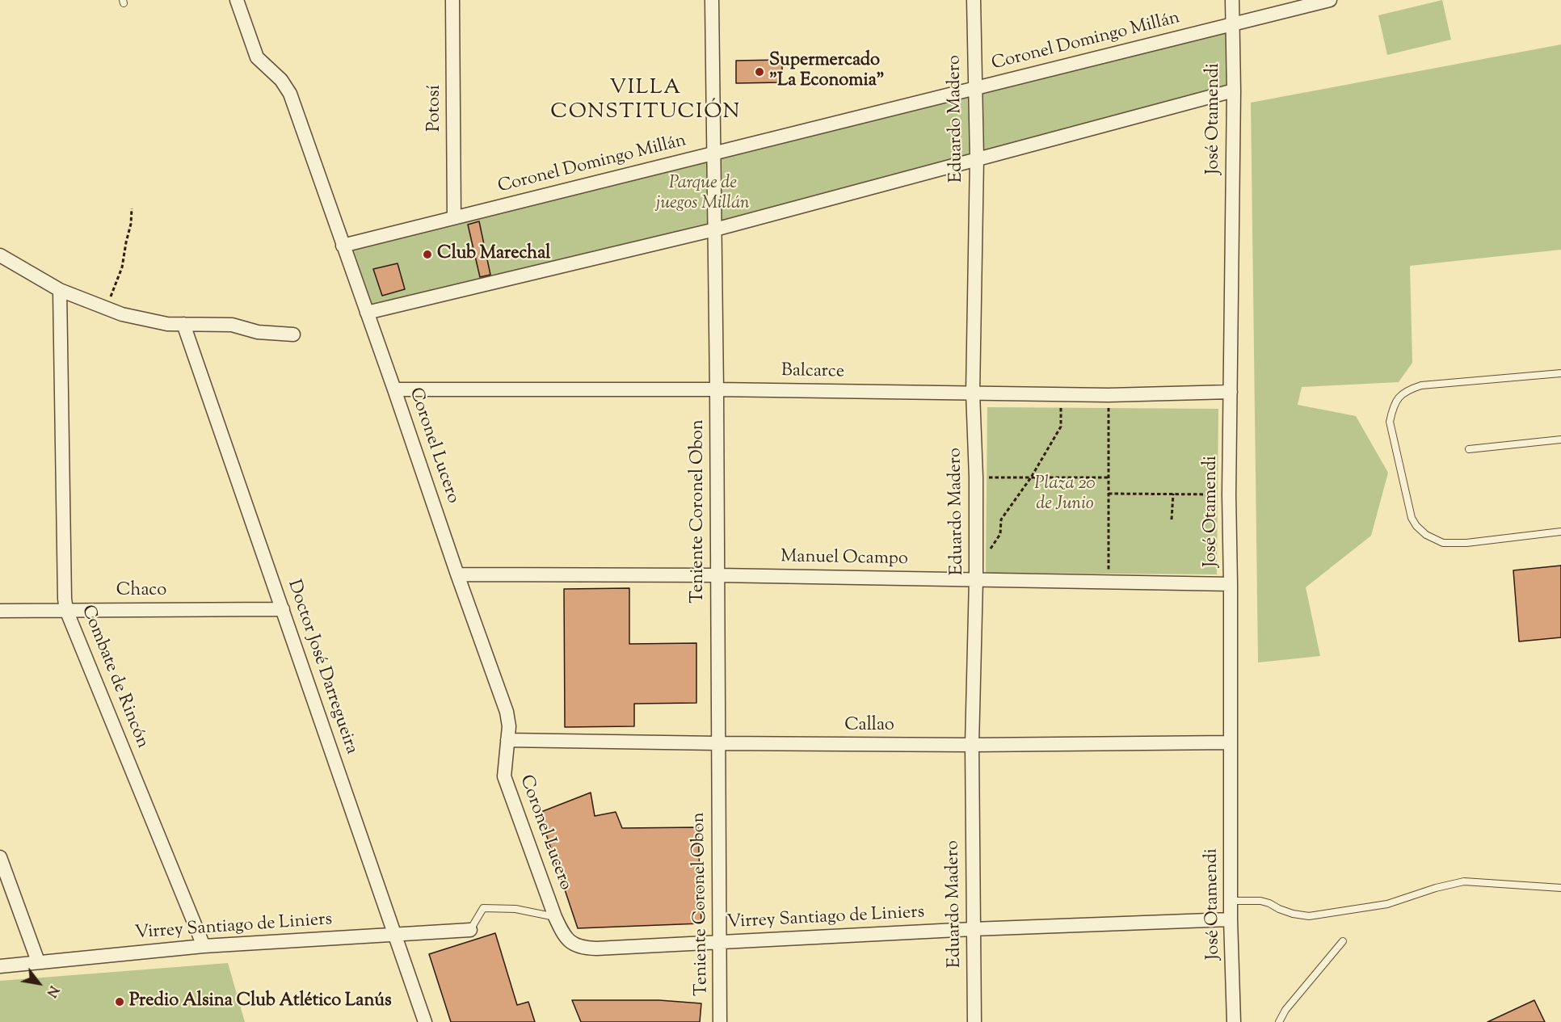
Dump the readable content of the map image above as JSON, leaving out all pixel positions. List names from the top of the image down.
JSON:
{
  "streets": {
    "street": [
      "Coronel Domingo Millán",
      "Potosí",
      "Eduardo Madero",
      "José Otamendi",
      "Balcarce",
      "Coronel Lucero",
      "Teniente Coronel Obon",
      "Manuel Ocampo",
      "Chaco",
      "Doctor José Darregueira",
      "Combate de Rincón",
      "Callao",
      "Virrey Santiago de Liniers"
    ]
  },
  "crossings": [
    ["Coronel Domingo Millán", "Potosí"],
    ["Coronel Domingo Millán", "Eduardo Madero"],
    ["Coronel Domingo Millán", "José Otamendi"],
    ["Coronel Domingo Millán", "Coronel Lucero"],
    ["Coronel Domingo Millán", "Teniente Coronel Obon"],
    ["Eduardo Madero", "Balcarce"],
    ["Eduardo Madero", "Manuel Ocampo"],
    ["Eduardo Madero", "Callao"],
    ["Eduardo Madero", "Virrey Santiago de Liniers"],
    ["José Otamendi", "Balcarce"],
    ["José Otamendi", "Manuel Ocampo"],
    ["José Otamendi", "Callao"],
    ["José Otamendi", "Virrey Santiago de Liniers"],
    ["Balcarce", "Coronel Lucero"],
    ["Balcarce", "Teniente Coronel Obon"],
    ["Coronel Lucero", "Manuel Ocampo"],
    ["Coronel Lucero", "Callao"],
    ["Coronel Lucero", "Virrey Santiago de Liniers"],
    ["Teniente Coronel Obon", "Manuel Ocampo"],
    ["Teniente Coronel Obon", "Callao"],
    ["Teniente Coronel Obon", "Virrey Santiago de Liniers"],
    ["Chaco", "Doctor José Darregueira"],
    ["Chaco", "Combate de Rincón"],
    ["Doctor José Darregueira", "Virrey Santiago de Liniers"],
    ["Combate de Rincón", "Virrey Santiago de Liniers"]
  ],
  "districts": ["VILLA CONSTITUCIÓN"],
  "parks": ["Parque de juegos Millán", "Plaza 20 de Junio"],
  "places": ["Supermercado \"La Economia\"", "Club Marechal", "Predio Alsina Club Atlético Lanús"],
  "north": "bottom right"
}
